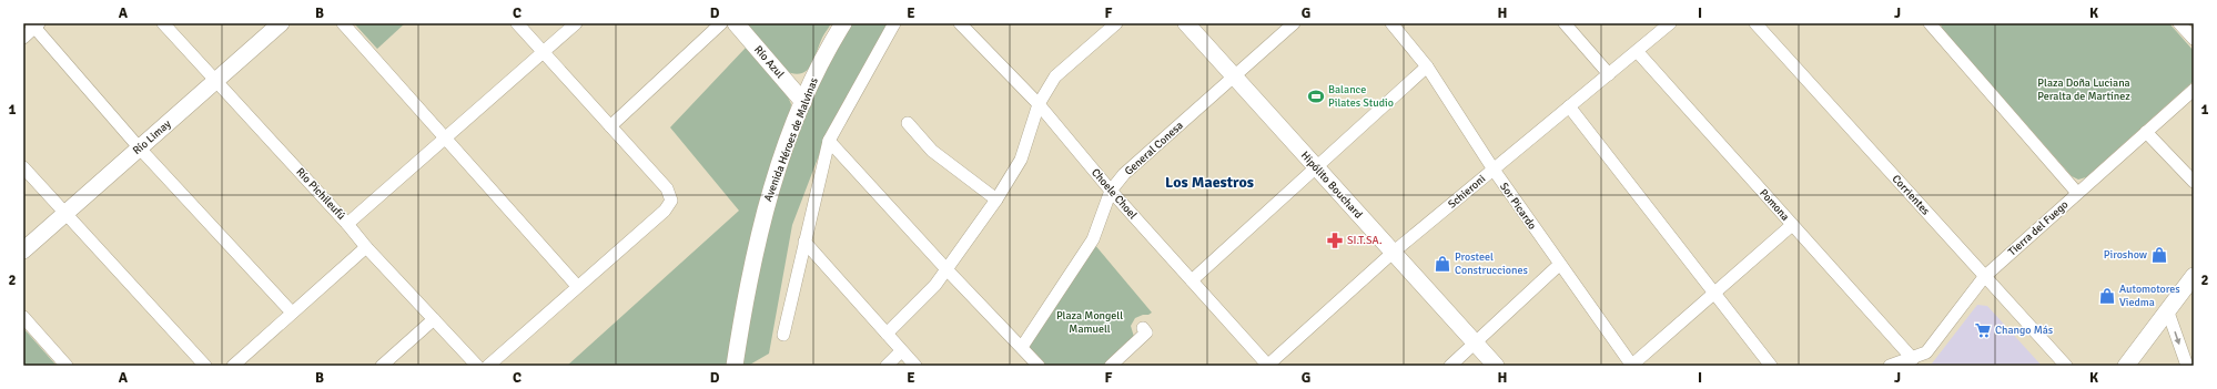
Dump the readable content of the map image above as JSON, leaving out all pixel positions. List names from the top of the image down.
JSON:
{
  "streets": {
    "main road": [
      "Río Azul",
      "Río Limay",
      "Avenida Héroes de Malvinas",
      "Hipólito Bouchard"
    ],
    "street": [
      "General Conesa",
      "Schieroni",
      "Río Pichileufú",
      "Choele Choel",
      "Corrientes",
      "Pomona",
      "Sor Picardo",
      "Tierra del Fuego"
    ]
  },
  "crossings": [
    ["Río Azul", "Avenida Héroes de Malvinas"],
    ["Río Limay", "Río Pichileufú"],
    ["General Conesa", "Hipólito Bouchard"],
    ["General Conesa", "Choele Choel"],
    ["Hipólito Bouchard", "Schieroni"],
    ["Schieroni", "Choele Choel"],
    ["Schieroni", "Pomona"],
    ["Schieroni", "Sor Picardo"],
    ["Corrientes", "Tierra del Fuego"],
    ["Pomona", "Tierra del Fuego"]
  ],
  "districts": ["Los Maestros"],
  "parks": ["Plaza Doña Luciana Peralta de Martínez", "Plaza Mongell Mamuell"],
  "places": {
    "sports": ["Balance Pilates Studio"],
    "pharmacy": ["SI.T.SA."],
    "shop": ["Piroshow", "Prosteel Construcciones", "Automotores Viedma"],
    "supermarket": ["Chango Más"]
  },
  "grid": {
    "columns": [
      "A",
      "B",
      "C",
      "D",
      "E",
      "F",
      "G",
      "H",
      "I",
      "J",
      "K"
    ],
    "rows": ["1", "2"]
  }
}
